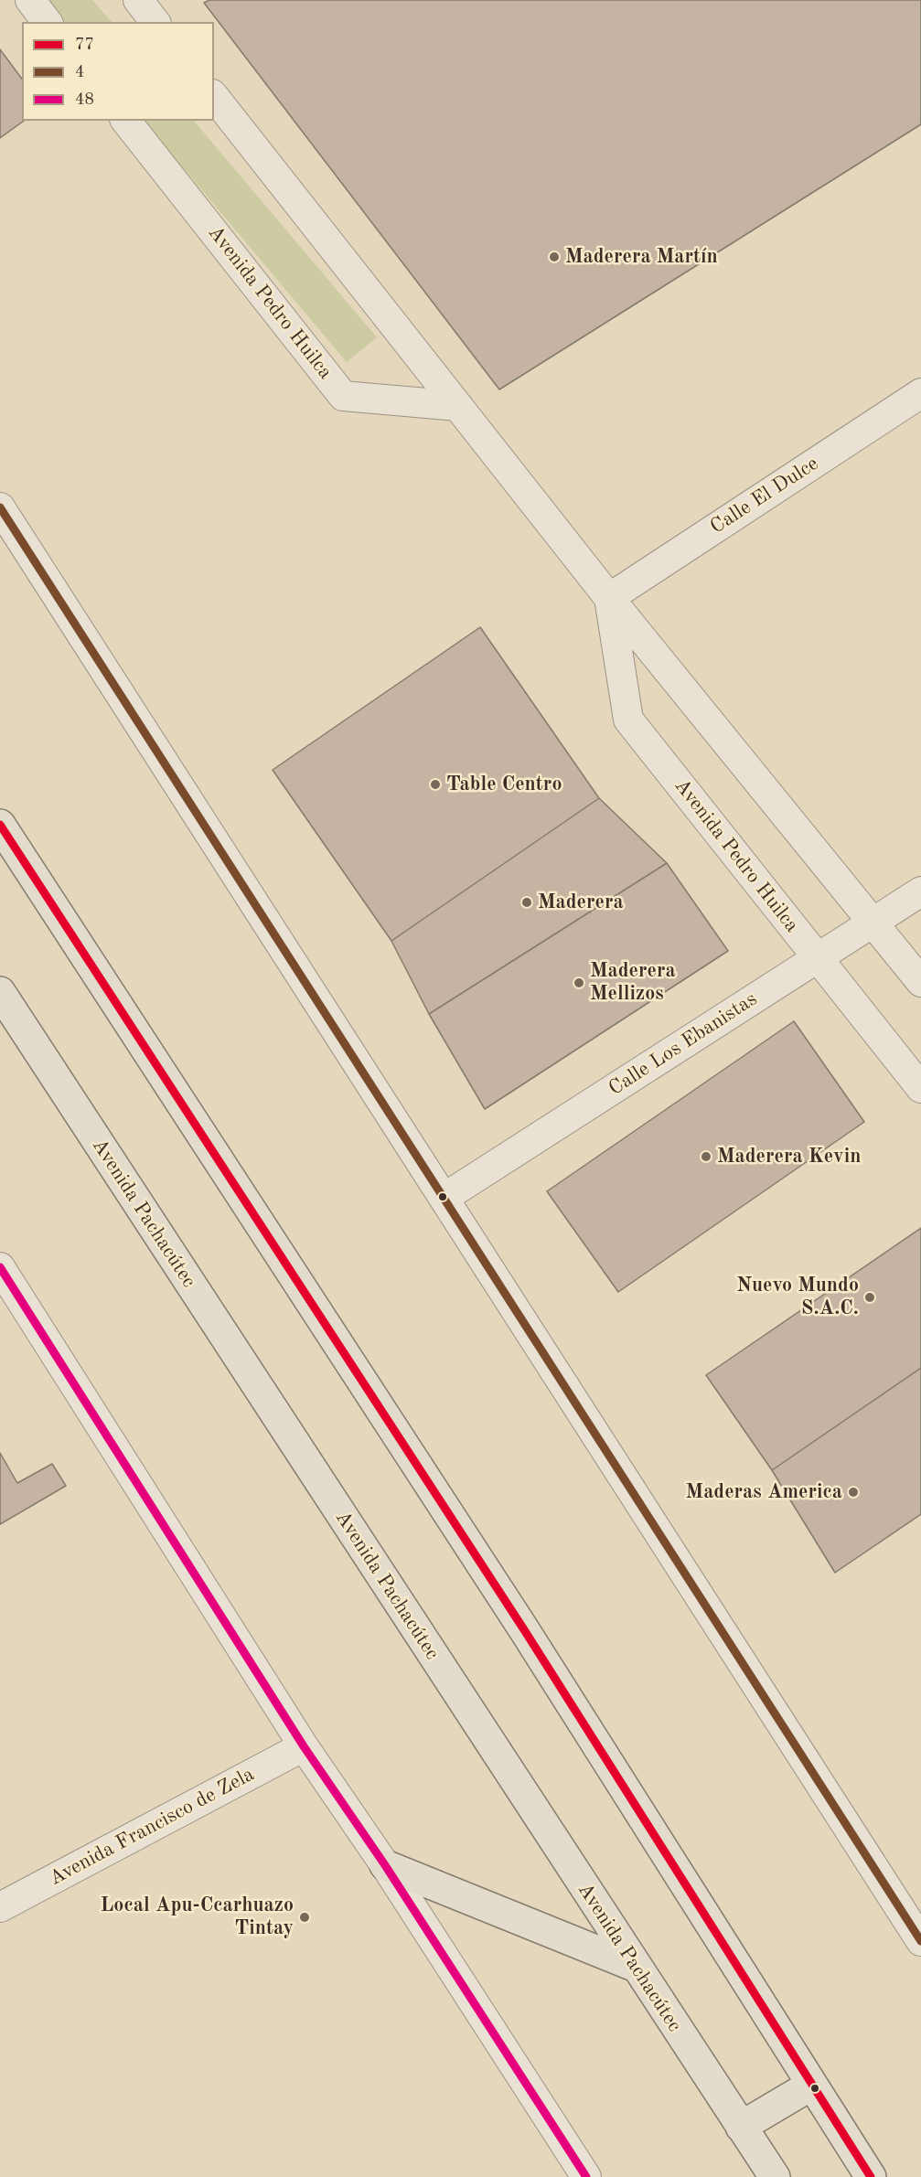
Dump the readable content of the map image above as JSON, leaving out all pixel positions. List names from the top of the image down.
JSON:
{
  "streets": {
    "main road": ["Avenida Pachacútec"],
    "street": [
      "Avenida Pedro Huilca",
      "Calle El Dulce",
      "Calle Los Ebanistas",
      "Avenida Francisco de Zela"
    ]
  },
  "crossings": [
    ["Avenida Pedro Huilca", "Calle El Dulce"],
    ["Avenida Pedro Huilca", "Calle Los Ebanistas"]
  ],
  "places": [
    "Maderera Martín",
    "Table Centro",
    "Maderera",
    "Maderera Mellizos",
    "Maderera Kevin",
    "Nuevo Mundo S.A.C.",
    "Maderas America",
    "Local Apu-Ccarhuazo Tintay"
  ],
  "lines": ["transit line 4", "transit line 77", "transit line 48"],
  "legend": ["77", "4", "48"]
}
